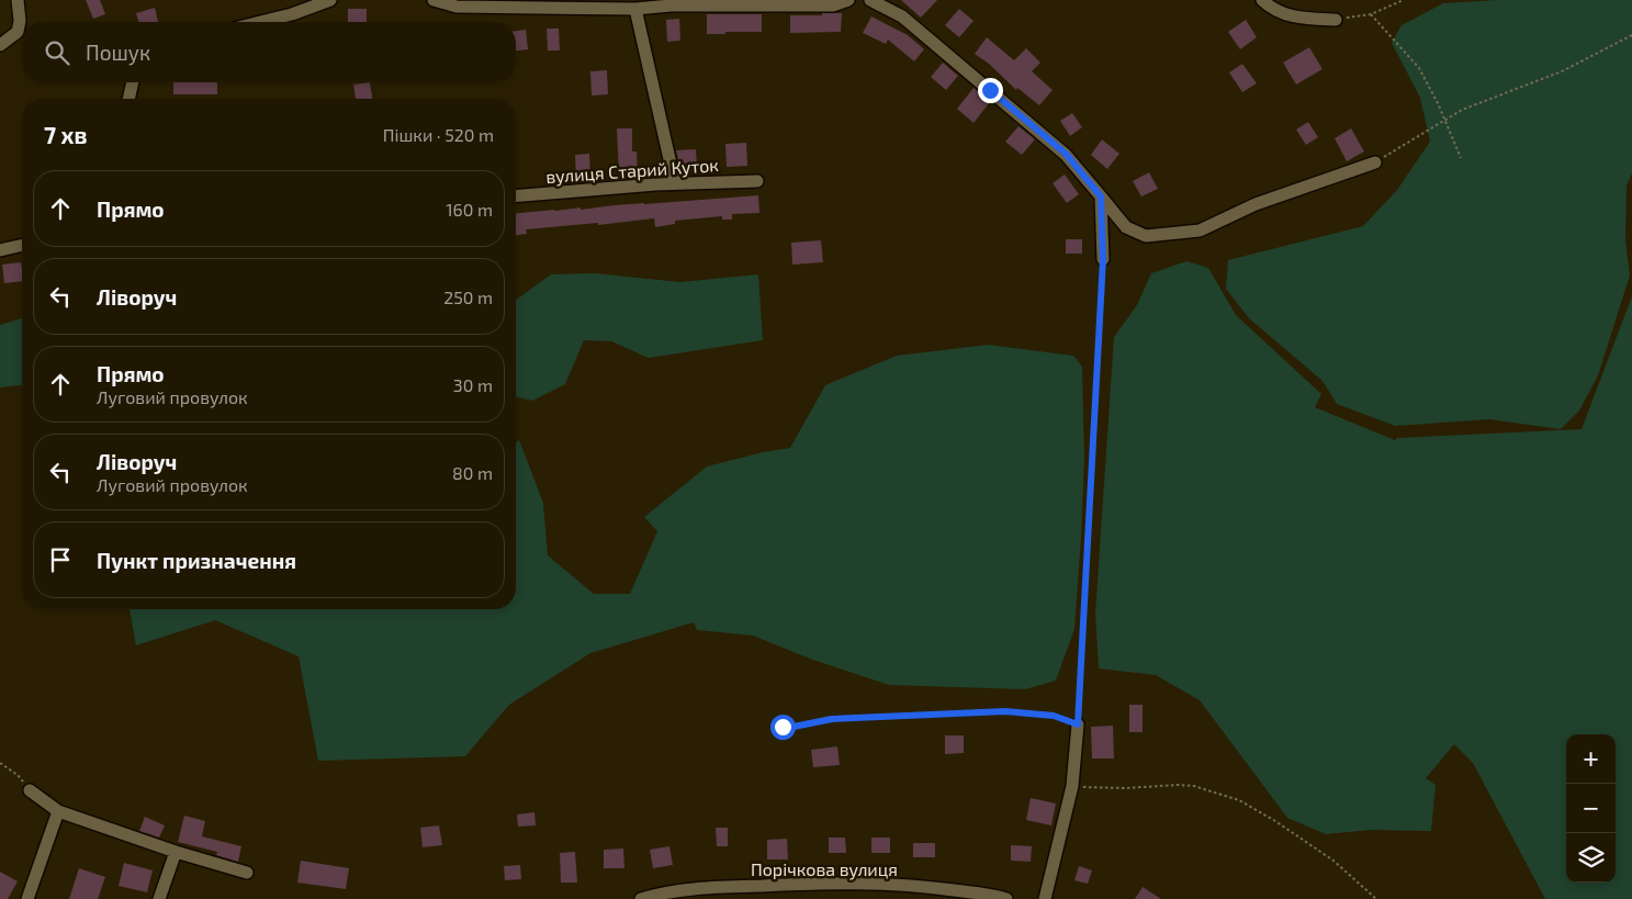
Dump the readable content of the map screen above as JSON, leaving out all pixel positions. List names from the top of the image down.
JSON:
{
  "streets": {
    "street": ["вулиця Старий Куток", "Порічкова вулиця"]
  },
  "page": {
    "search": "Пошук",
    "heading": ["7 хв", "Пішки · 520 m"],
    "list": [
      ["Прямо", "160 m"],
      ["Ліворуч", "250 m"],
      ["Прямо", "Луговий провулок", "30 m"],
      ["Ліворуч", "Луговий провулок", "80 m"],
      "Пункт призначення"
    ],
    "map_buttons": ["+", "−"]
  }
}
